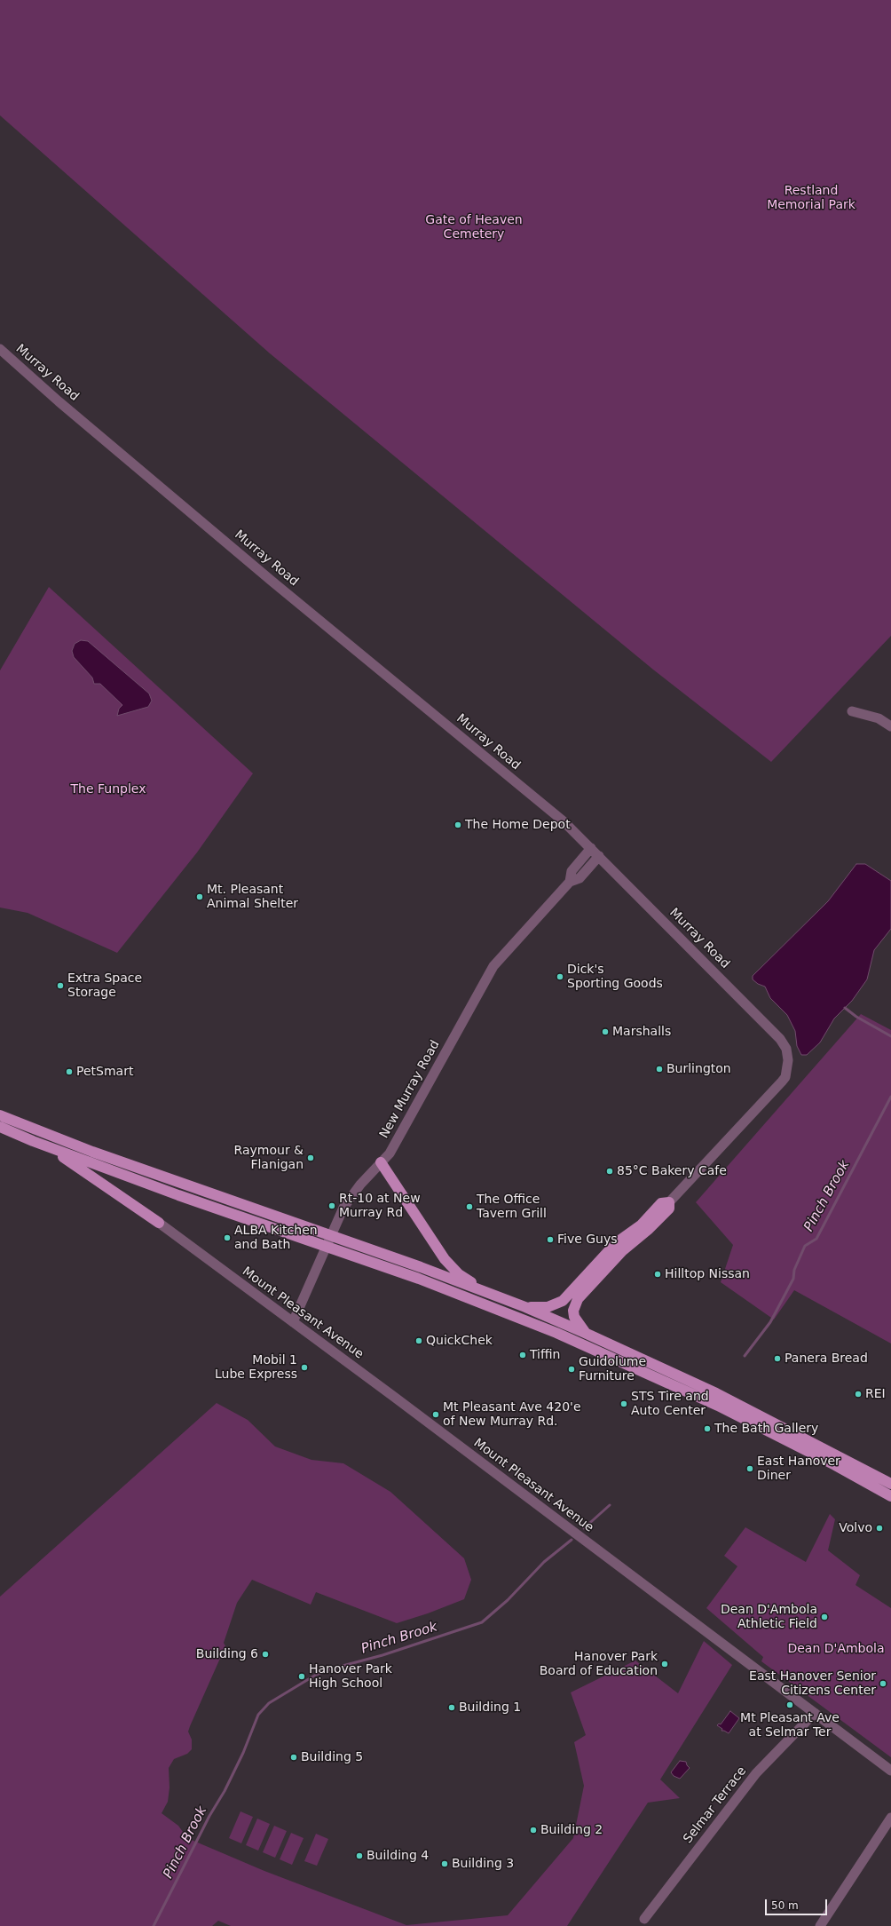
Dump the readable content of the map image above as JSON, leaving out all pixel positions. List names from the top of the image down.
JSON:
{
  "streets": {
    "street": [
      "Murray Road",
      "New Murray Road",
      "Mount Pleasant Avenue",
      "Selmar Terrace"
    ]
  },
  "crossings": [
    ["Murray Road", "New Murray Road"],
    ["New Murray Road", "Mount Pleasant Avenue"],
    ["Mount Pleasant Avenue", "Selmar Terrace"]
  ],
  "water": ["Pinch Brook"],
  "parks": [
    "Restland Memorial Park",
    "Gate of Heaven Cemetery",
    "The Funplex",
    "Dean D'Ambola"
  ],
  "places": [
    "The Home Depot",
    "Mt. Pleasant Animal Shelter",
    "Dick's Sporting Goods",
    "Extra Space Storage",
    "Marshalls",
    "Burlington",
    "PetSmart",
    "Raymour & Flanigan",
    "85°C Bakery Cafe",
    "Rt-10 at New Murray Rd",
    "The Office Tavern Grill",
    "ALBA Kitchen and Bath",
    "Five Guys",
    "Hilltop Nissan",
    "QuickChek",
    "Tiffin",
    "Panera Bread",
    "Mobil 1 Lube Express",
    "Guidolume Furniture",
    "REI",
    "STS Tire and Auto Center",
    "Mt Pleasant Ave 420'e of New Murray Rd.",
    "The Bath Gallery",
    "East Hanover Diner",
    "Volvo",
    "Dean D'Ambola Athletic Field",
    "Building 6",
    "Hanover Park Board of Education",
    "Hanover Park High School",
    "East Hanover Senior Citizens Center",
    "Mt Pleasant Ave at Selmar Ter",
    "Building 1",
    "Building 5",
    "Building 2",
    "Building 4",
    "Building 3"
  ],
  "scale_bar": "50 m"
}
